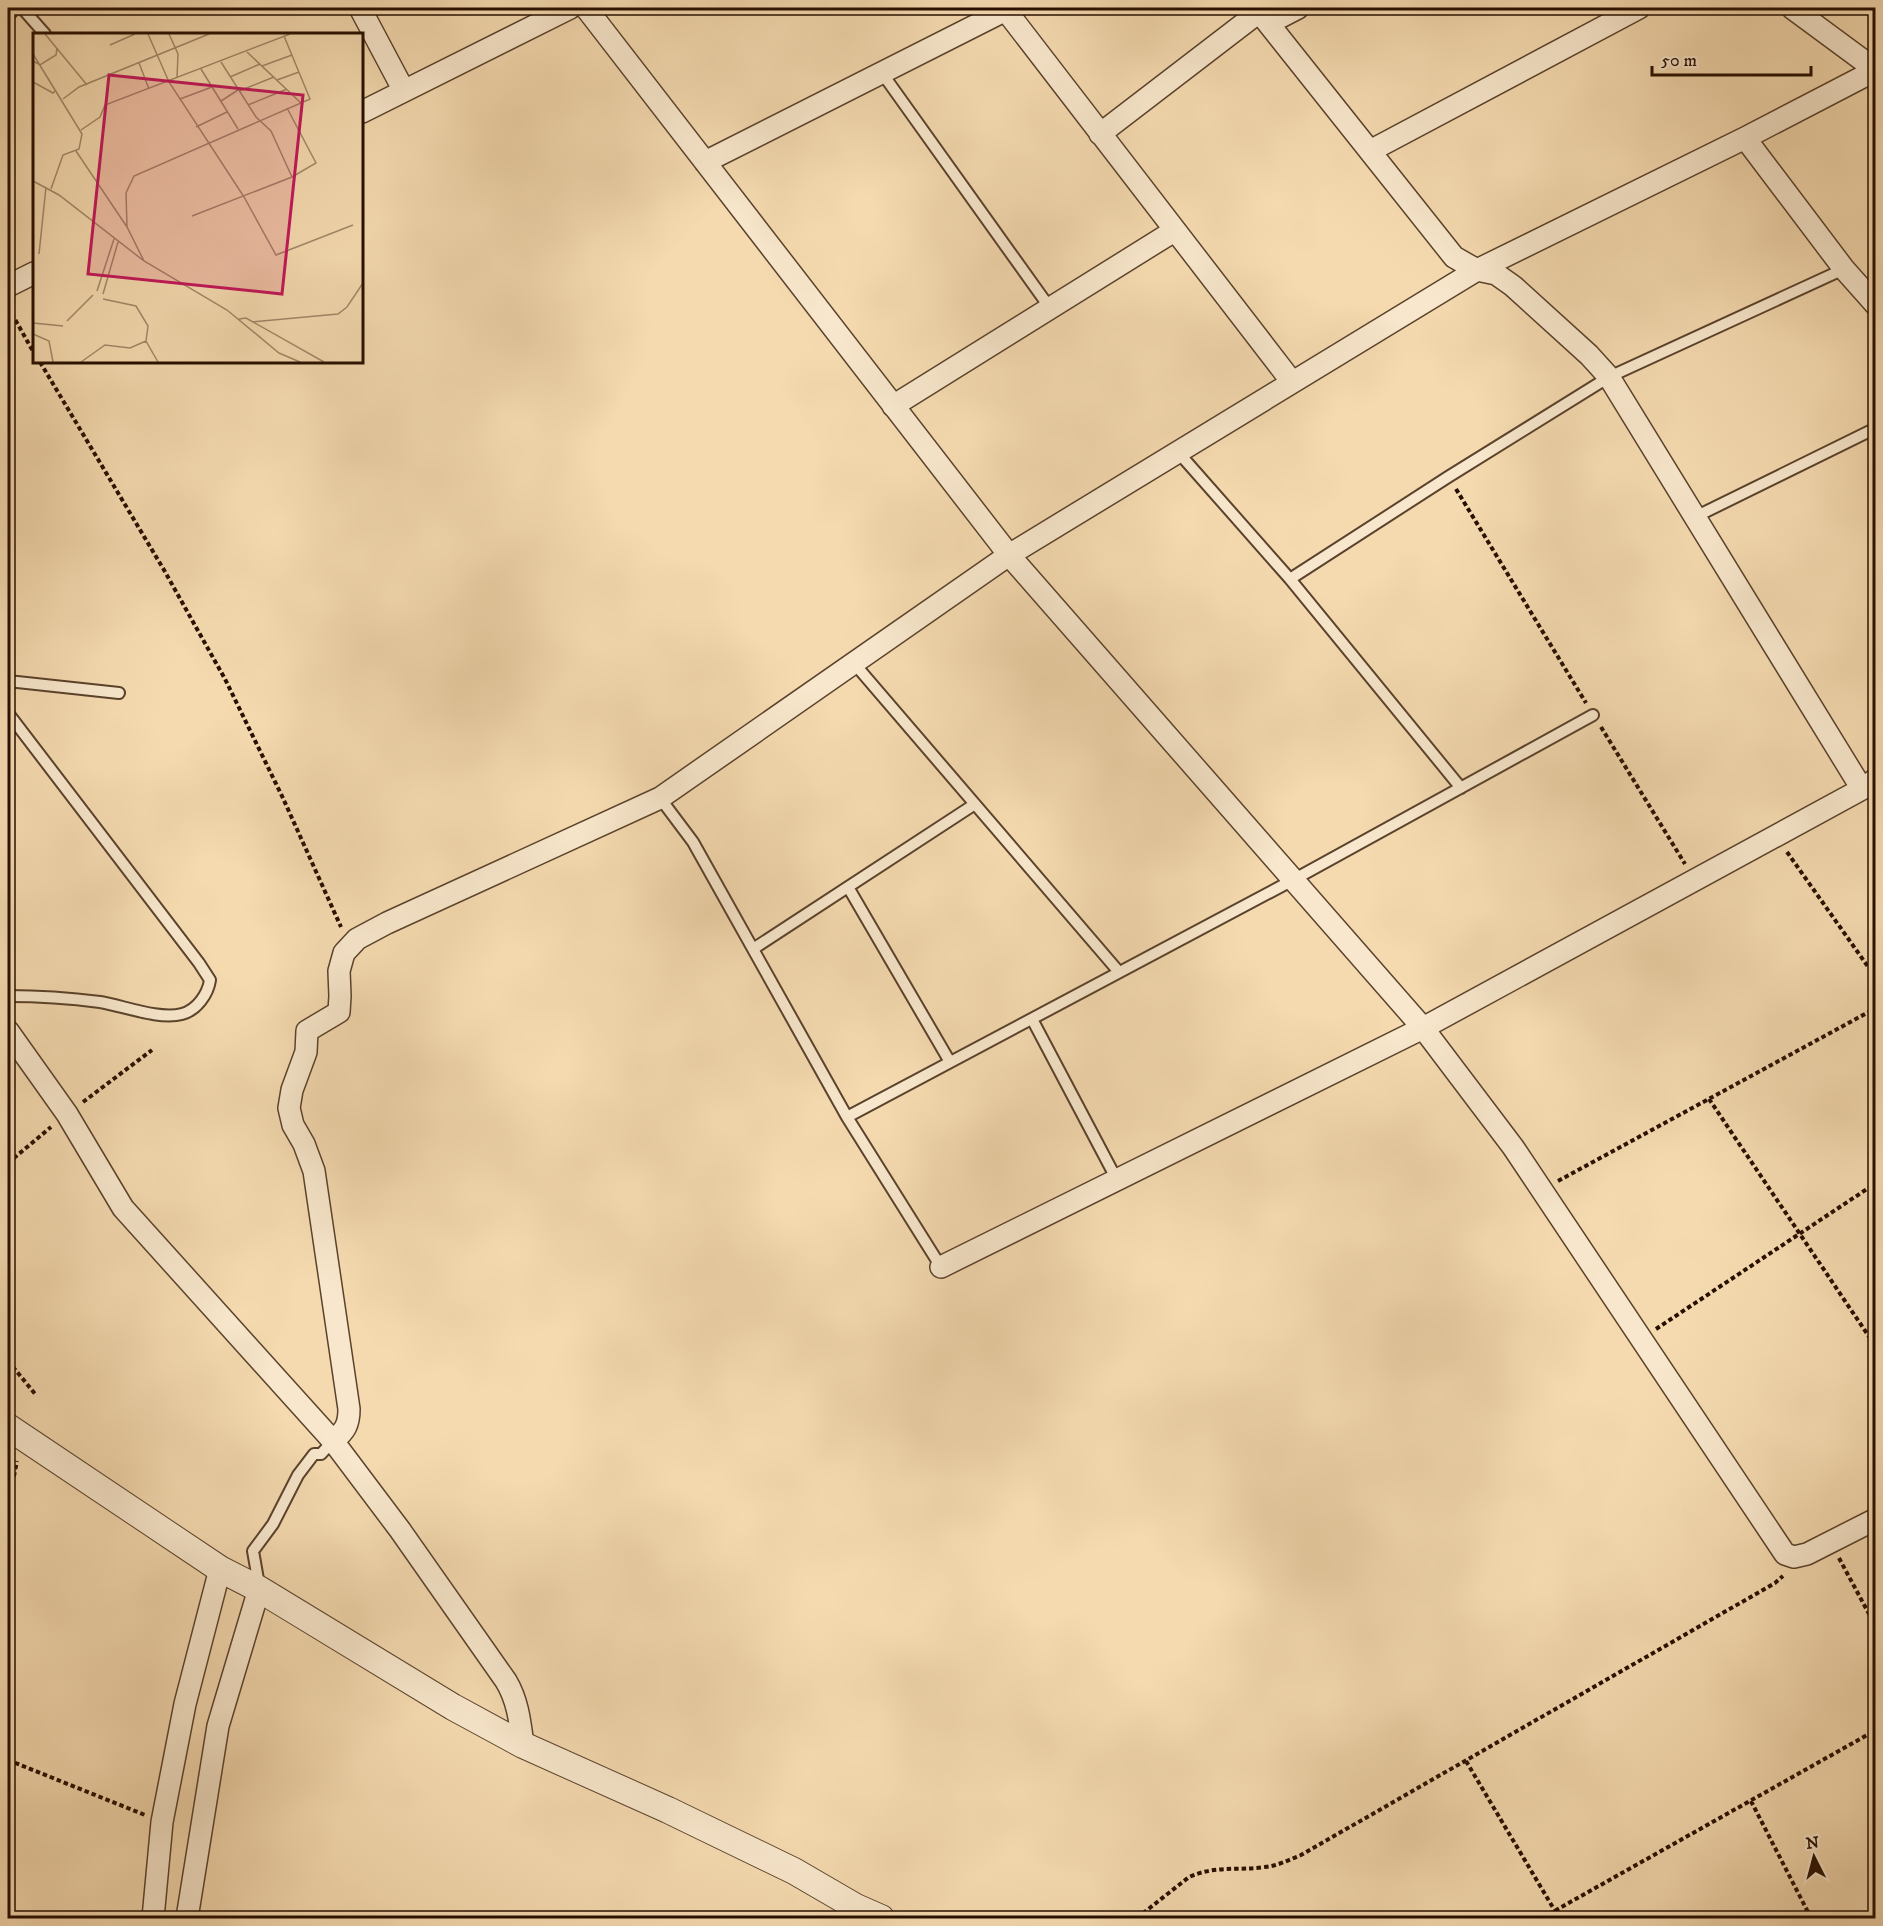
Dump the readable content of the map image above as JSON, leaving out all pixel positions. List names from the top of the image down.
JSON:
{
  "scale_bar": "50 m",
  "north": "top"
}
